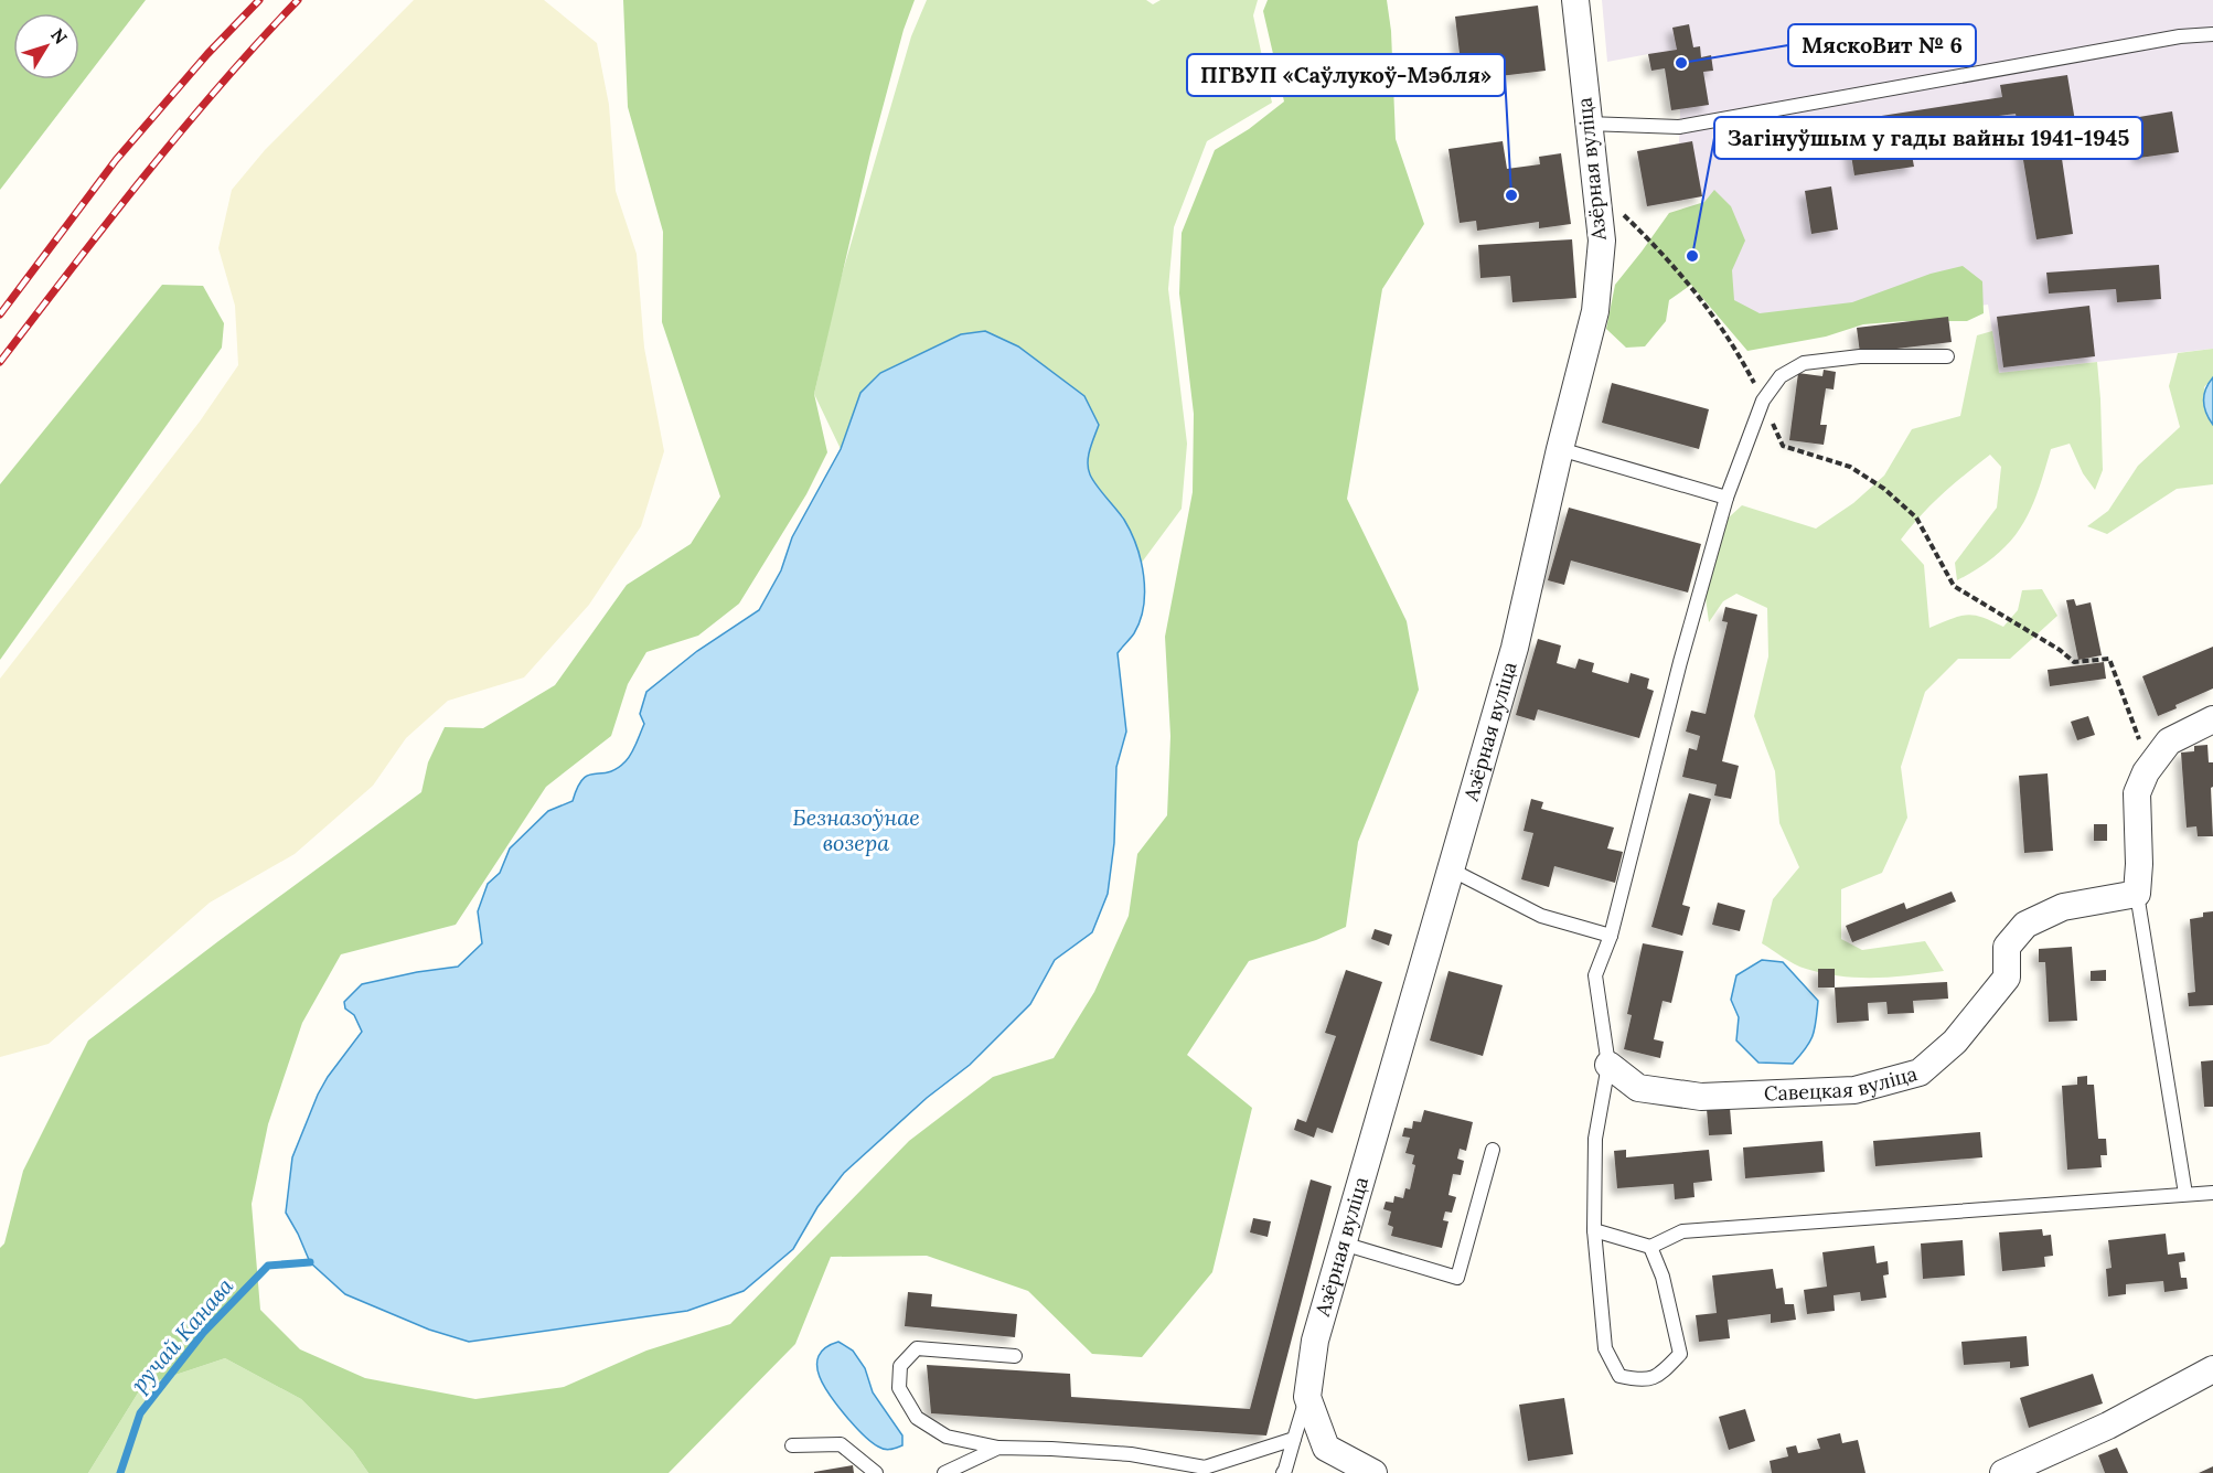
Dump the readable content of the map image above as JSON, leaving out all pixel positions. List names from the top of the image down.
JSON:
{
  "streets": {
    "street": ["Азёрная вуліца", "Савецкая вуліца"]
  },
  "water": ["Безназоўнае возера", "ручай Канава"],
  "places": ["МяскоВит № 6", "ПГВУП «Саўлукоў-Мэбля»", "Загінуўшым у гады вайны 1941-1945"],
  "north": "top right"
}
